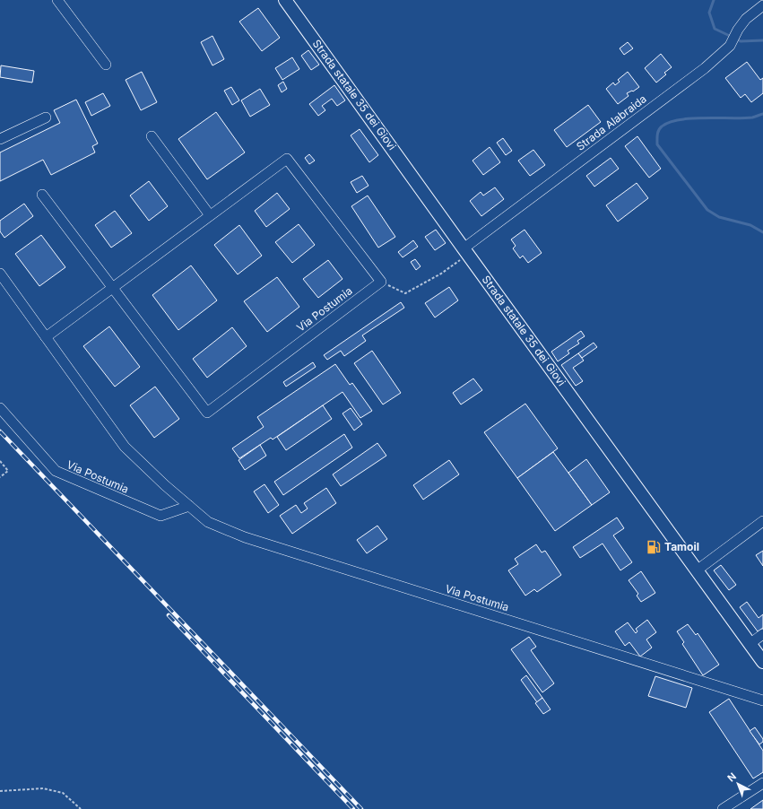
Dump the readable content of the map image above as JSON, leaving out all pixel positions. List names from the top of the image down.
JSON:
{
  "streets": {
    "main road": ["Strada statale 35 dei Giovi"],
    "street": ["Strada Alabraida", "Via Postumia"]
  },
  "crossings": [
    ["Strada statale 35 dei Giovi", "Strada Alabraida"]
  ],
  "places": {
    "fuel station": ["Tamoil"]
  },
  "north": "top left"
}
